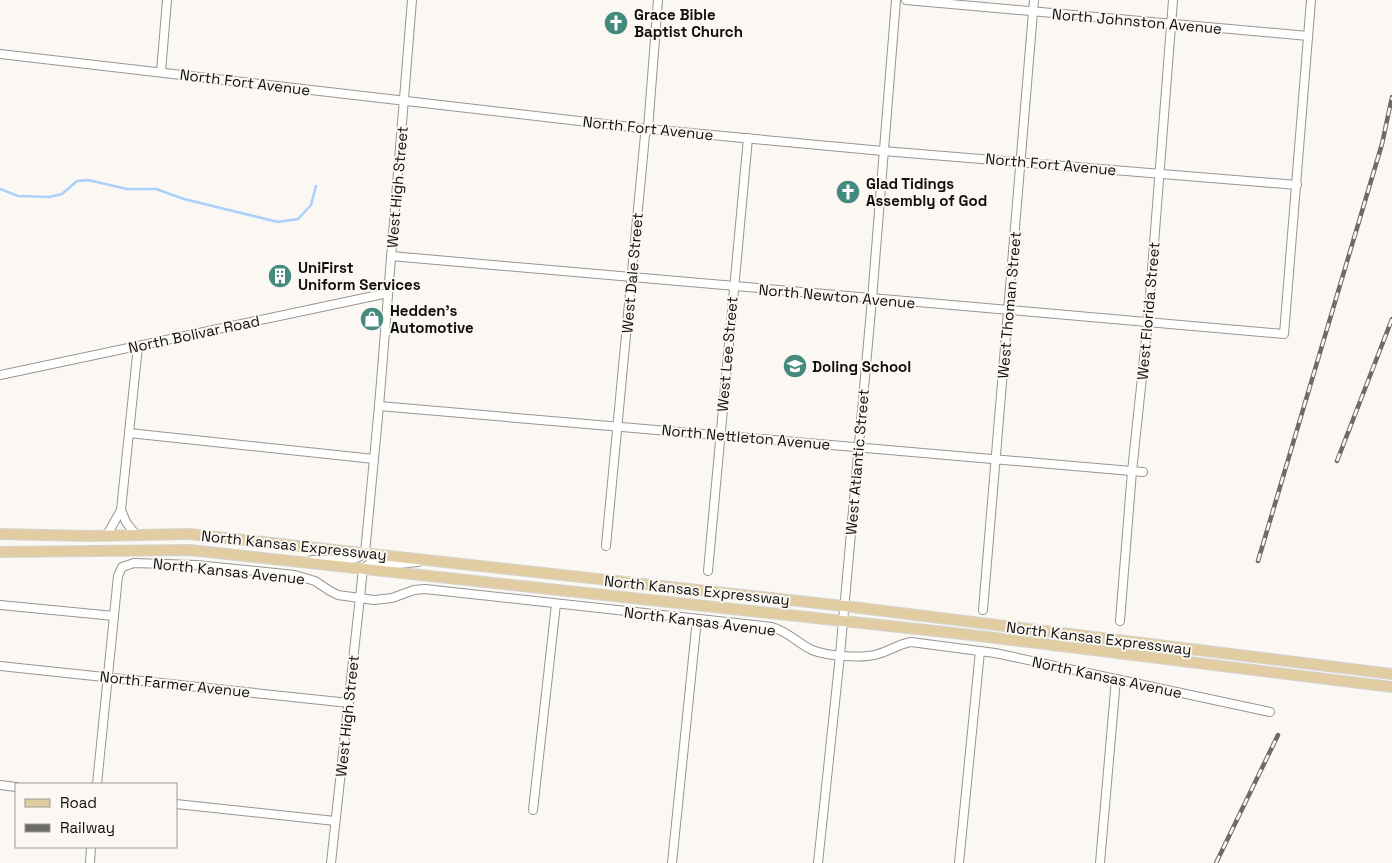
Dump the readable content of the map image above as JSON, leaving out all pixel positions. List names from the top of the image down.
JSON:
{
  "streets": {
    "main road": ["North Kansas Expressway"],
    "street": [
      "North Johnston Avenue",
      "North Fort Avenue",
      "West High Street",
      "West Dale Street",
      "North Newton Avenue",
      "West Thoman Street",
      "West Florida Street",
      "North Bolivar Road",
      "West Lee Street",
      "North Nettleton Avenue",
      "West Atlantic Street",
      "North Kansas Avenue",
      "North Farmer Avenue"
    ]
  },
  "crossings": [
    ["North Johnston Avenue", "West Thoman Street"],
    ["North Johnston Avenue", "West Florida Street"],
    ["North Fort Avenue", "West High Street"],
    ["North Fort Avenue", "West Dale Street"],
    ["North Fort Avenue", "North Newton Avenue"],
    ["North Fort Avenue", "West Thoman Street"],
    ["North Fort Avenue", "West Florida Street"],
    ["North Fort Avenue", "West Lee Street"],
    ["North Fort Avenue", "West Atlantic Street"],
    ["West High Street", "North Newton Avenue"],
    ["West High Street", "North Bolivar Road"],
    ["West High Street", "North Nettleton Avenue"],
    ["West High Street", "North Kansas Expressway"],
    ["West High Street", "North Kansas Avenue"],
    ["West High Street", "North Farmer Avenue"],
    ["West Dale Street", "North Newton Avenue"],
    ["West Dale Street", "North Nettleton Avenue"],
    ["North Newton Avenue", "West Thoman Street"],
    ["North Newton Avenue", "West Florida Street"],
    ["North Newton Avenue", "West Lee Street"],
    ["North Newton Avenue", "West Atlantic Street"],
    ["West Thoman Street", "North Nettleton Avenue"],
    ["West Florida Street", "North Nettleton Avenue"],
    ["West Lee Street", "North Nettleton Avenue"],
    ["North Nettleton Avenue", "West Atlantic Street"],
    ["West Atlantic Street", "North Kansas Expressway"],
    ["West Atlantic Street", "North Kansas Avenue"]
  ],
  "places": {
    "church": ["Grace Bible Baptist Church", "Glad Tidings Assembly of God"],
    "building": ["UniFirst Uniform Services"],
    "shop": ["Hedden's Automotive"],
    "school or university": ["Doling School"]
  },
  "legend": ["Road", "Railway"]
}
